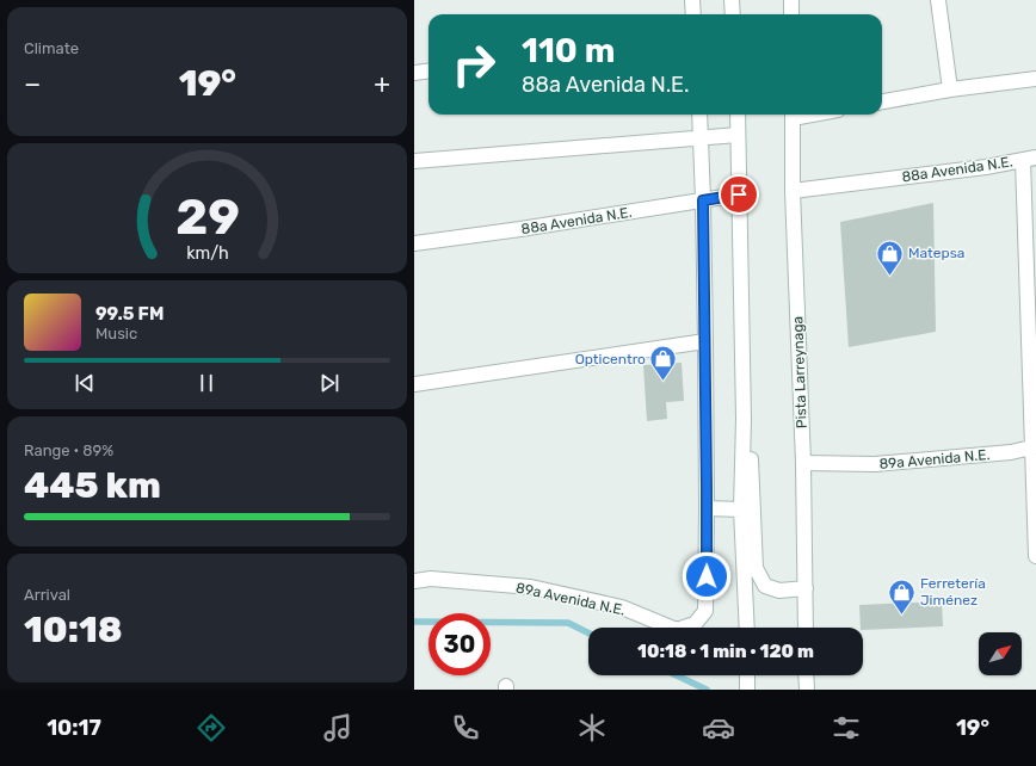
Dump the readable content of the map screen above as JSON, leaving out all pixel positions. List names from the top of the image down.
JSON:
{
  "streets": {
    "street": ["88a Avenida N.E.", "Pista Larreynaga", "89a Avenida N.E."]
  },
  "crossings": [
    ["88a Avenida N.E.", "Pista Larreynaga"],
    ["Pista Larreynaga", "89a Avenida N.E."]
  ],
  "places": {
    "shop": ["Matepsa", "Opticentro", "Ferretería Jiménez"]
  },
  "north": "top right",
  "page": {
    "tile": [
      "Climate",
      ["Range · 89%", "445 km"],
      ["Arrival", "10:18"]
    ],
    "turn": ["110 m", "88a Avenida N.E."],
    "heat": ["−", "19°", "+"],
    "song": ["99.5 FM", "Music"],
    "limit": "30",
    "trip": "10:18 · 1 min · 120 m",
    "tabs": ["10:17", "19°"],
    "gauge": ["29", "km/h"]
  }
}
